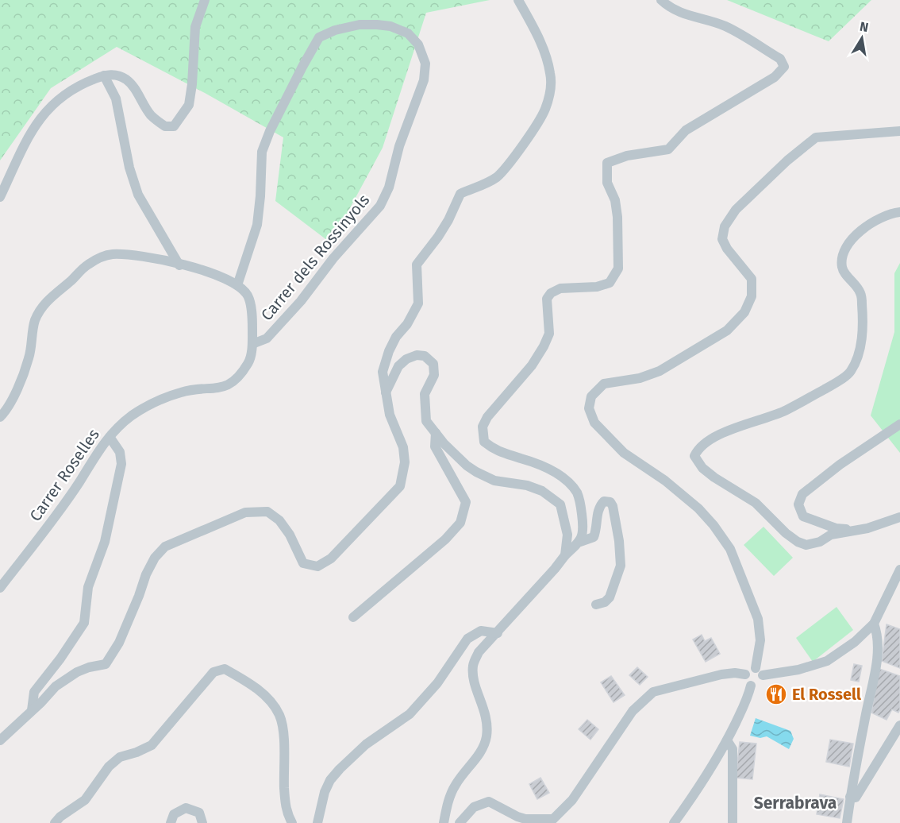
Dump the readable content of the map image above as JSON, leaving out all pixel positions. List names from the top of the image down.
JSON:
{
  "streets": {
    "street": ["Carrer dels Rossinyols", "Carrer Roselles"]
  },
  "crossings": [
    ["Carrer dels Rossinyols", "Carrer Roselles"]
  ],
  "districts": ["Serrabrava"],
  "places": {
    "restaurant": ["El Rossell"]
  },
  "north": "top"
}
